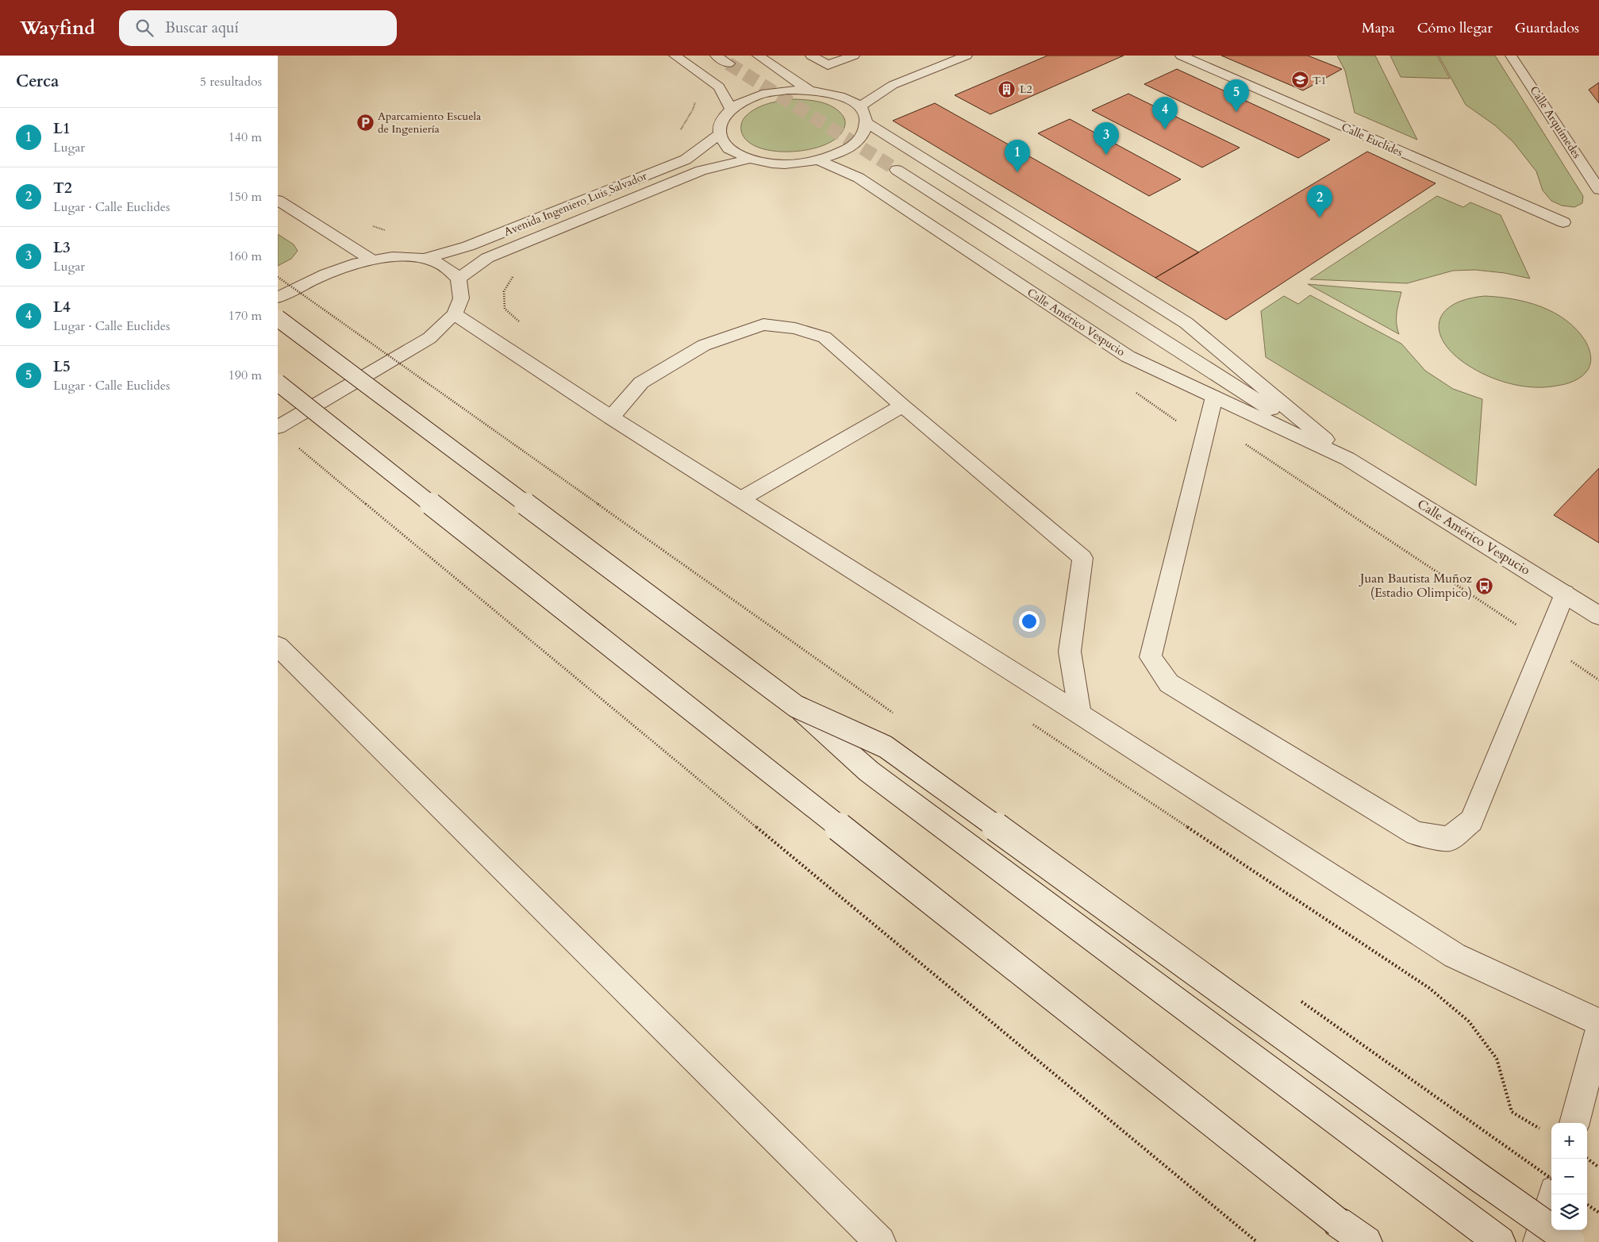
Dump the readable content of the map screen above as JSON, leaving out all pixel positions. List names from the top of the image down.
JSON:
{
  "streets": {
    "street": [
      "Calle Arquímedes",
      "Calle Euclides",
      "Avenida Ingeniero Luis Salvador",
      "Calle Américo Vespucio"
    ]
  },
  "places": {
    "school or university": ["T1"],
    "building": ["L2"],
    "parking": ["Aparcamiento Escuela de Ingeniería"],
    "bus stop": ["Juan Bautista Muñoz (Estadio Olimpico)"]
  },
  "page": {
    "header": "Wayfind",
    "search": "Buscar aquí",
    "nav": ["Mapa", "Cómo llegar", "Guardados"],
    "heading": ["Cerca", "5 resultados"],
    "pins": [
      "5",
      "4",
      "3",
      "1",
      "2"
    ],
    "list": [
      {
        "mark": "1",
        "name": "L1",
        "note": "Lugar",
        "value": "140 m"
      },
      {
        "mark": "2",
        "name": "T2",
        "note": "Lugar · Calle Euclides",
        "value": "150 m"
      },
      {
        "mark": "3",
        "name": "L3",
        "note": "Lugar",
        "value": "160 m"
      },
      {
        "mark": "4",
        "name": "L4",
        "note": "Lugar · Calle Euclides",
        "value": "170 m"
      },
      {
        "mark": "5",
        "name": "L5",
        "note": "Lugar · Calle Euclides",
        "value": "190 m"
      }
    ],
    "map_buttons": ["+", "−"]
  }
}
